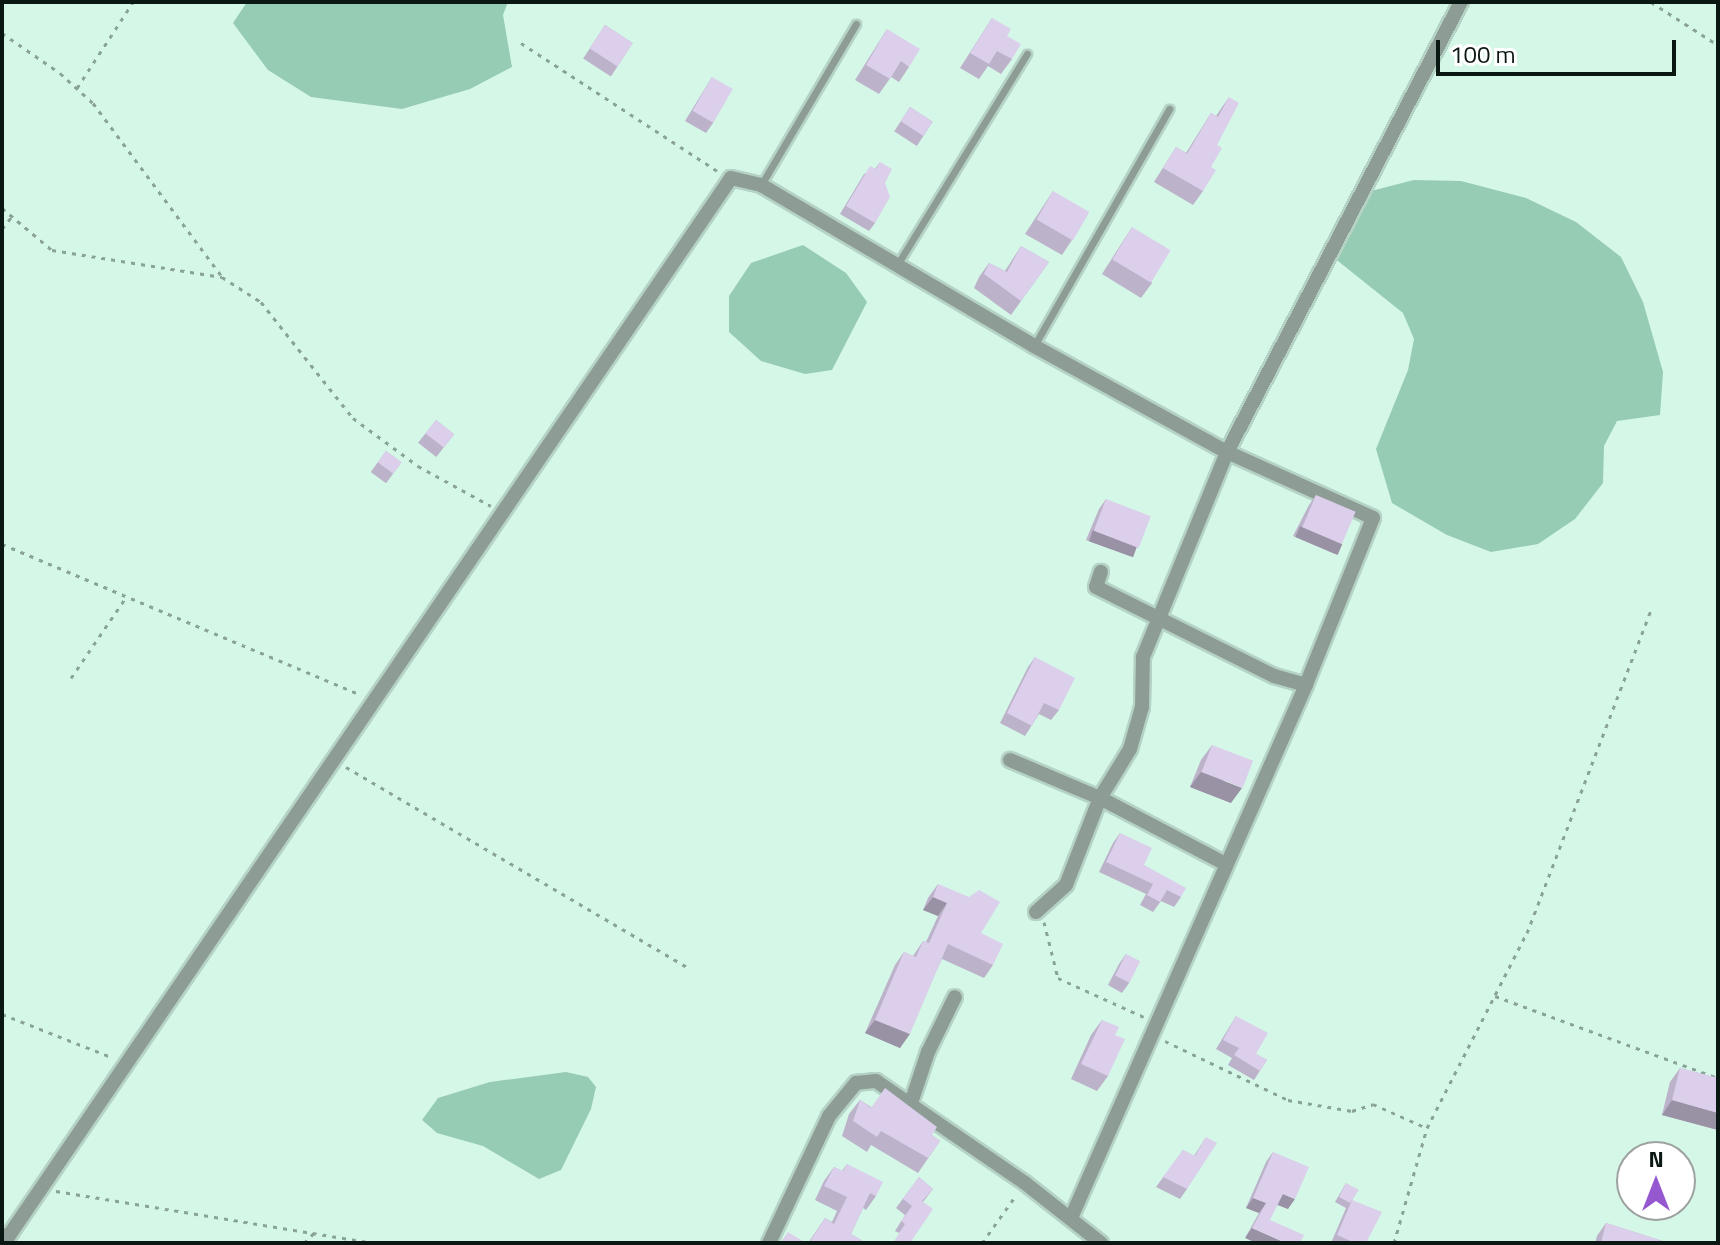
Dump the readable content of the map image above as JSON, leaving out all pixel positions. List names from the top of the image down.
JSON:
{
  "scale_bar": "100 m",
  "north": "top"
}
